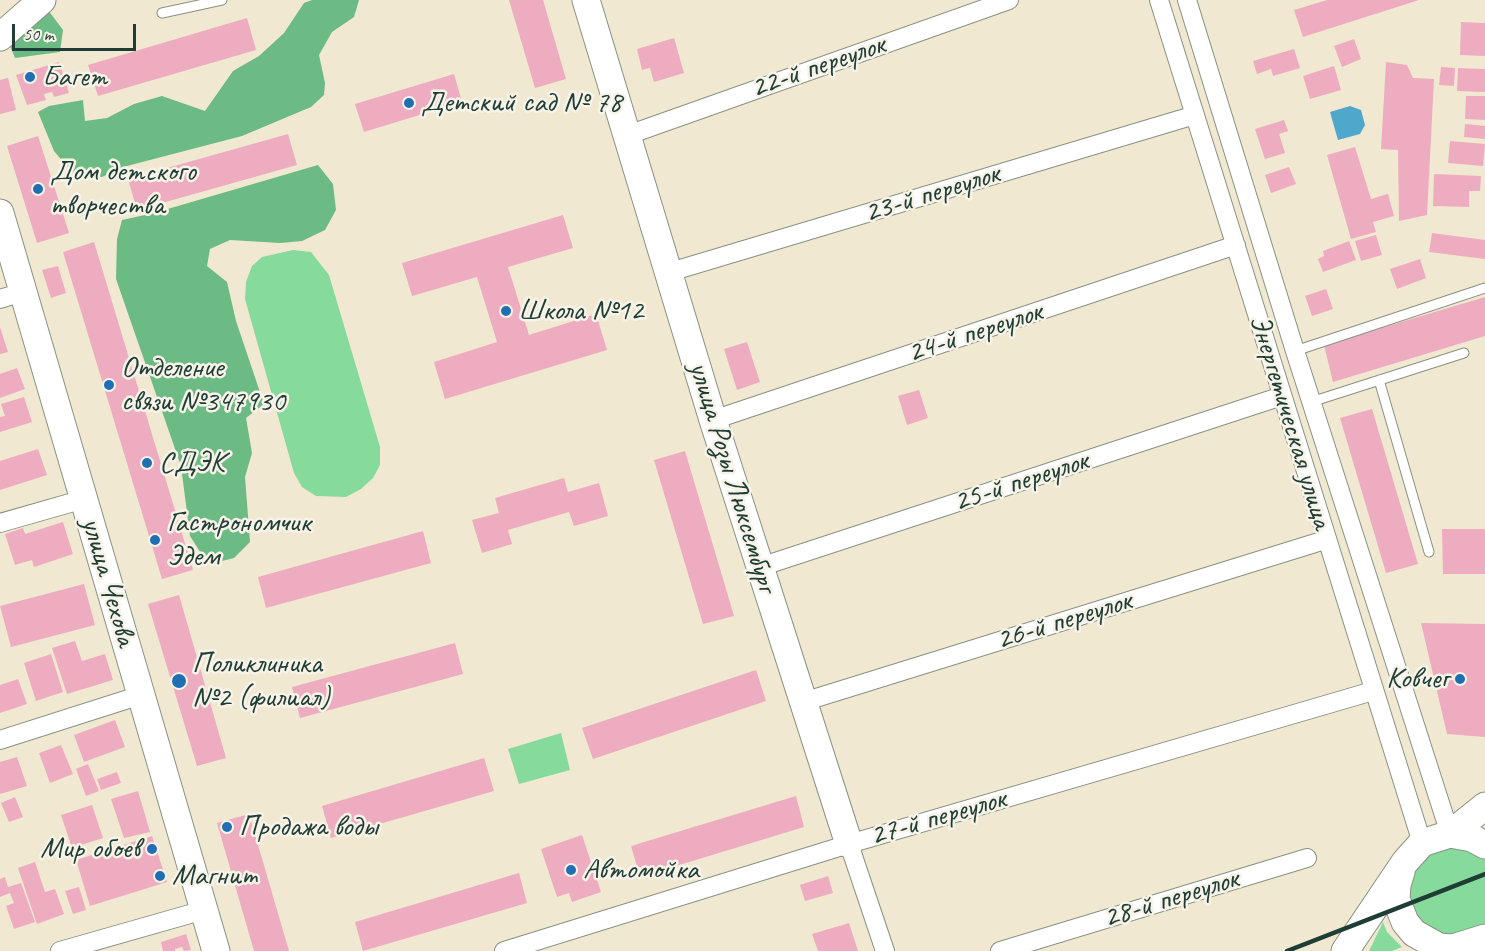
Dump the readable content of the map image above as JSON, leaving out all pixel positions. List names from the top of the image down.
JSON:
{
  "streets": {
    "main road": ["улица Розы Люксембург", "улица Чехова"],
    "street": [
      "22-й переулок",
      "23-й переулок",
      "24-й переулок",
      "Энергетическая улица",
      "25-й переулок",
      "26-й переулок",
      "27-й переулок",
      "28-й переулок"
    ]
  },
  "crossings": [
    ["22-й переулок", "улица Розы Люксембург"],
    ["23-й переулок", "Энергетическая улица"],
    ["23-й переулок", "улица Розы Люксембург"],
    ["24-й переулок", "Энергетическая улица"],
    ["24-й переулок", "улица Розы Люксембург"],
    ["Энергетическая улица", "25-й переулок"],
    ["Энергетическая улица", "26-й переулок"],
    ["Энергетическая улица", "27-й переулок"],
    ["улица Розы Люксембург", "25-й переулок"],
    ["улица Розы Люксембург", "26-й переулок"],
    ["улица Розы Люксембург", "27-й переулок"]
  ],
  "places": [
    "Багет",
    "Детский сад № 78",
    "Дом детского творчества",
    "Школа №12",
    "Отделение связи №347930",
    "СДЭК",
    "Гастрономчик Эдем",
    "Ковчег",
    "Поликлиника №2 (филиал)",
    "Продажа воды",
    "Мир обоев",
    "Автомойка",
    "Магнит"
  ],
  "scale_bar": "50 m"
}
